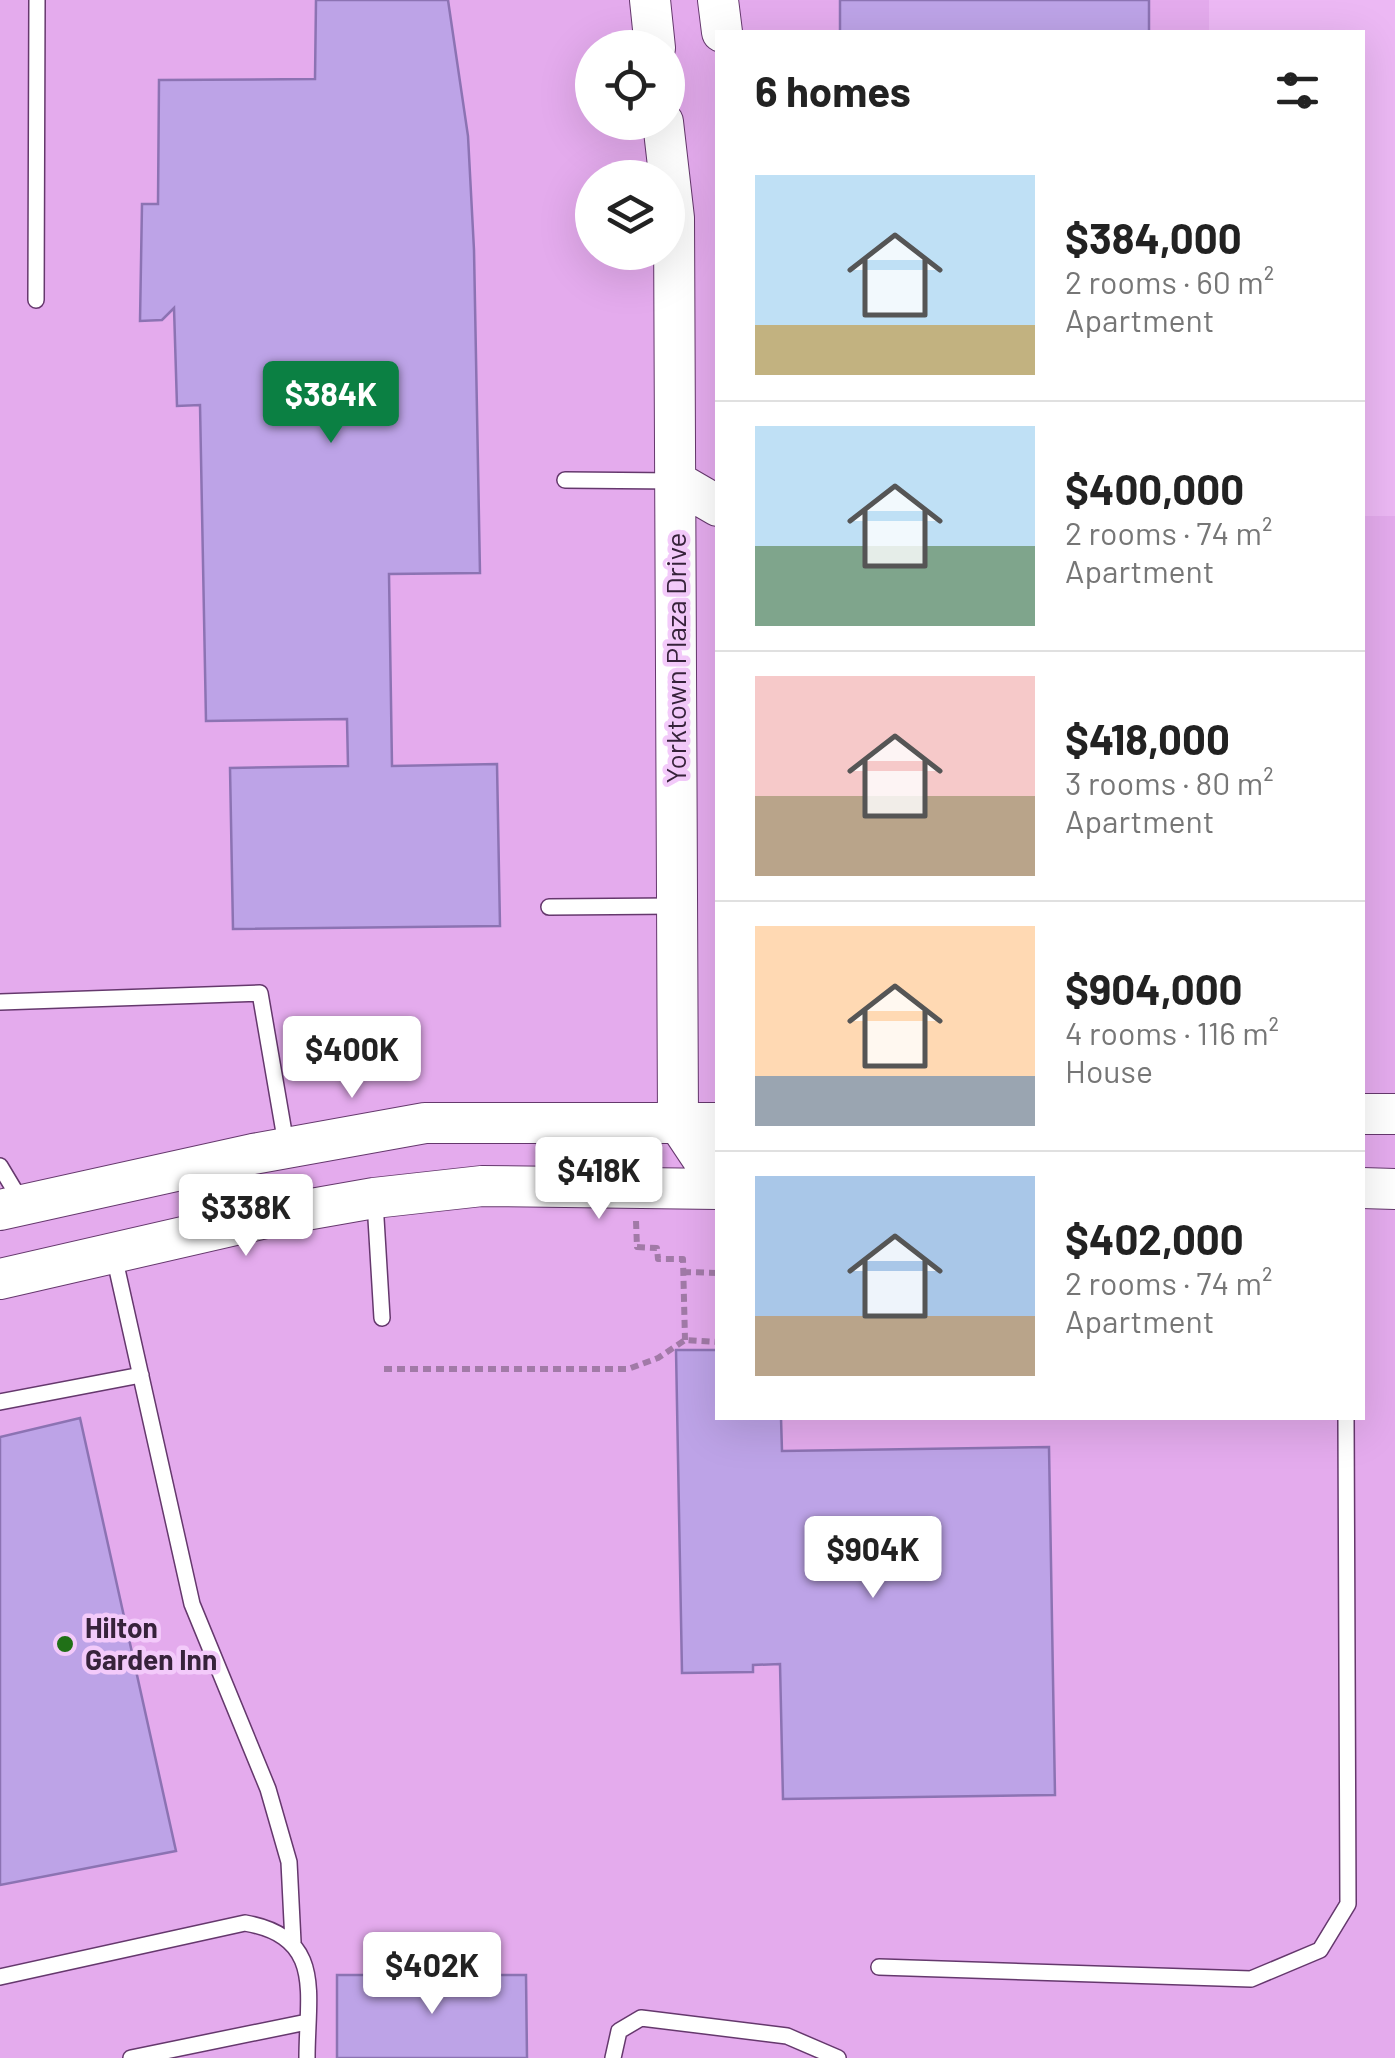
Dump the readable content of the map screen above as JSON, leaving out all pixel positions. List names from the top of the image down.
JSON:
{
  "streets": {
    "street": ["Yorktown Plaza Drive"]
  },
  "places": ["Hilton Garden Inn"],
  "page": {
    "heading": "6 homes",
    "list": [
      {
        "name": "$384,000",
        "note": "2 rooms · 60 m² · Apartment"
      },
      {
        "name": "$400,000",
        "note": "2 rooms · 74 m² · Apartment"
      },
      {
        "name": "$418,000",
        "note": "3 rooms · 80 m² · Apartment"
      },
      {
        "name": "$904,000",
        "note": "4 rooms · 116 m² · House"
      },
      {
        "name": "$402,000",
        "note": "2 rooms · 74 m² · Apartment"
      }
    ],
    "price": [
      "$384K",
      "$400K",
      "$418K",
      "$338K",
      "$904K",
      "$402K"
    ]
  }
}
